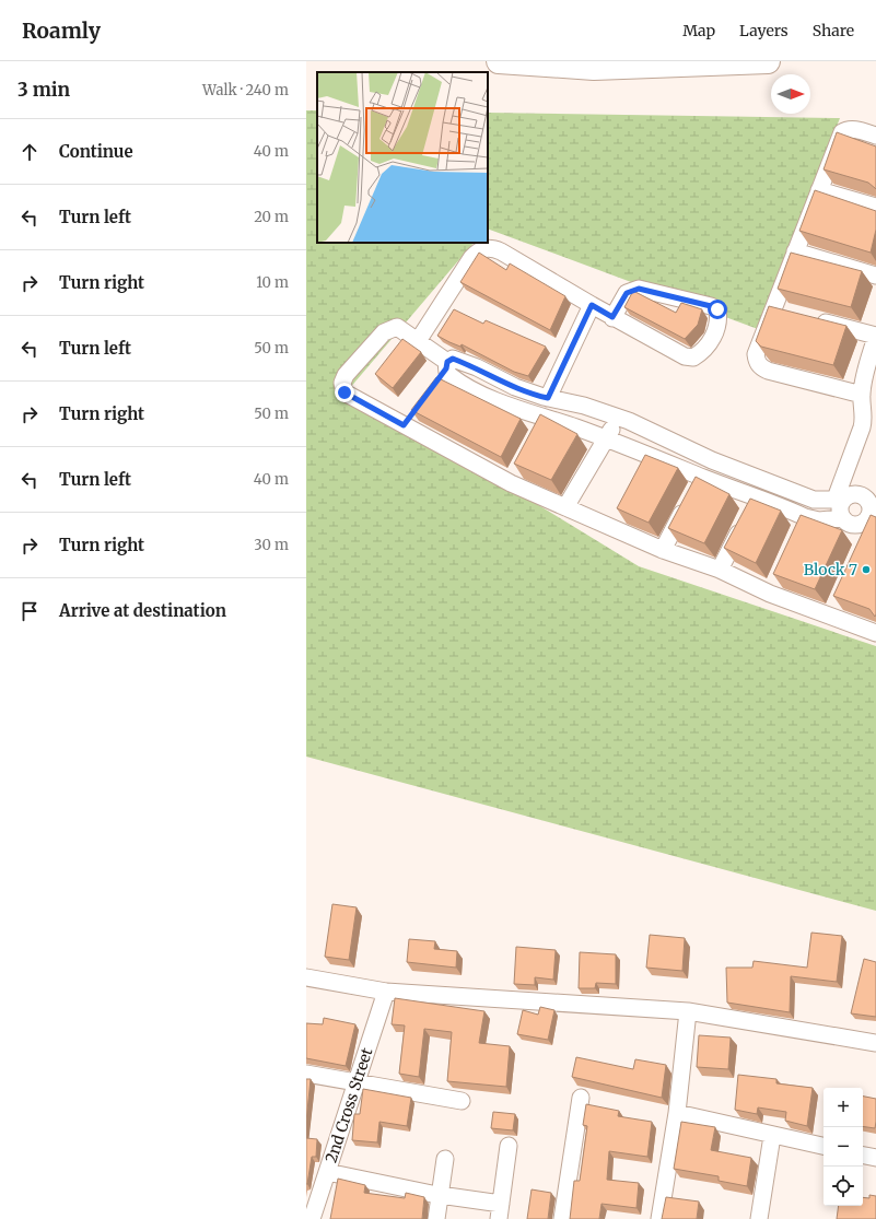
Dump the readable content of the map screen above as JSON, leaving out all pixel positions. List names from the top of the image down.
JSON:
{
  "streets": {
    "street": ["2nd Cross Street"]
  },
  "places": ["Block 7"],
  "north": "right",
  "page": {
    "header": "Roamly",
    "nav": ["Map", "Layers", "Share"],
    "heading": ["3 min", "Walk · 240 m"],
    "list": [
      ["Continue", "40 m"],
      ["Turn left", "20 m"],
      ["Turn right", "10 m"],
      ["Turn left", "50 m"],
      ["Turn right", "50 m"],
      ["Turn left", "40 m"],
      ["Turn right", "30 m"],
      "Arrive at destination"
    ],
    "map_buttons": ["+", "−"]
  }
}
